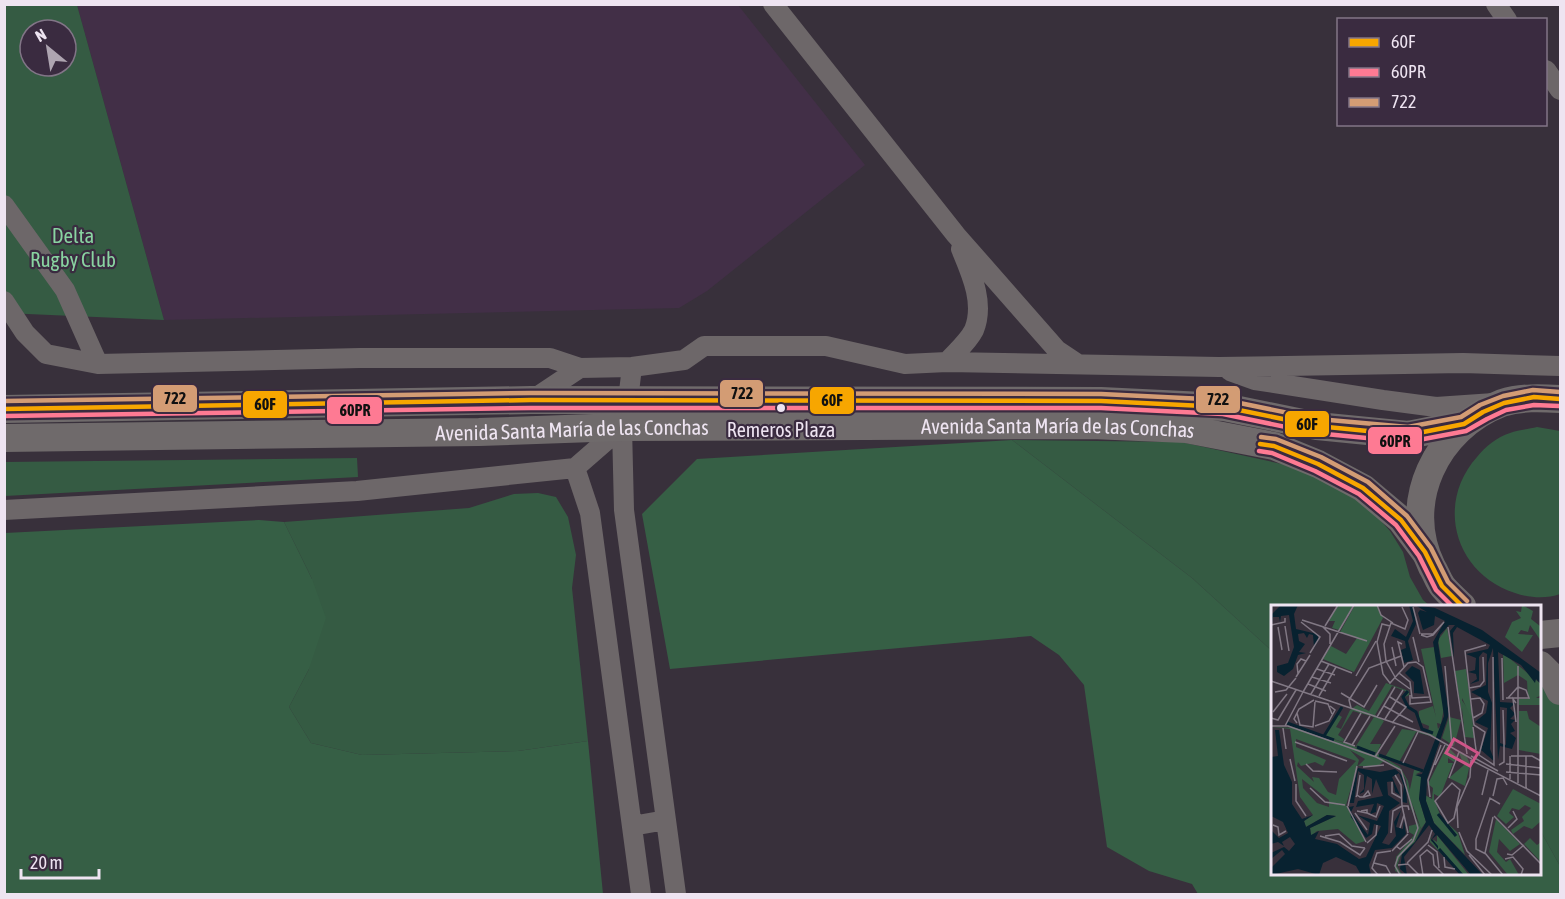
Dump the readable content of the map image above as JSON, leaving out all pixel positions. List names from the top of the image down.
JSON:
{
  "streets": {
    "main road": ["Avenida Santa María de las Conchas"]
  },
  "parks": ["Delta Rugby Club"],
  "places": ["Remeros Plaza"],
  "lines": ["transit line 722", "transit line 60F", "transit line 60PR"],
  "legend": ["60F", "60PR", "722"],
  "scale_bar": "20 m",
  "north": "top left"
}
